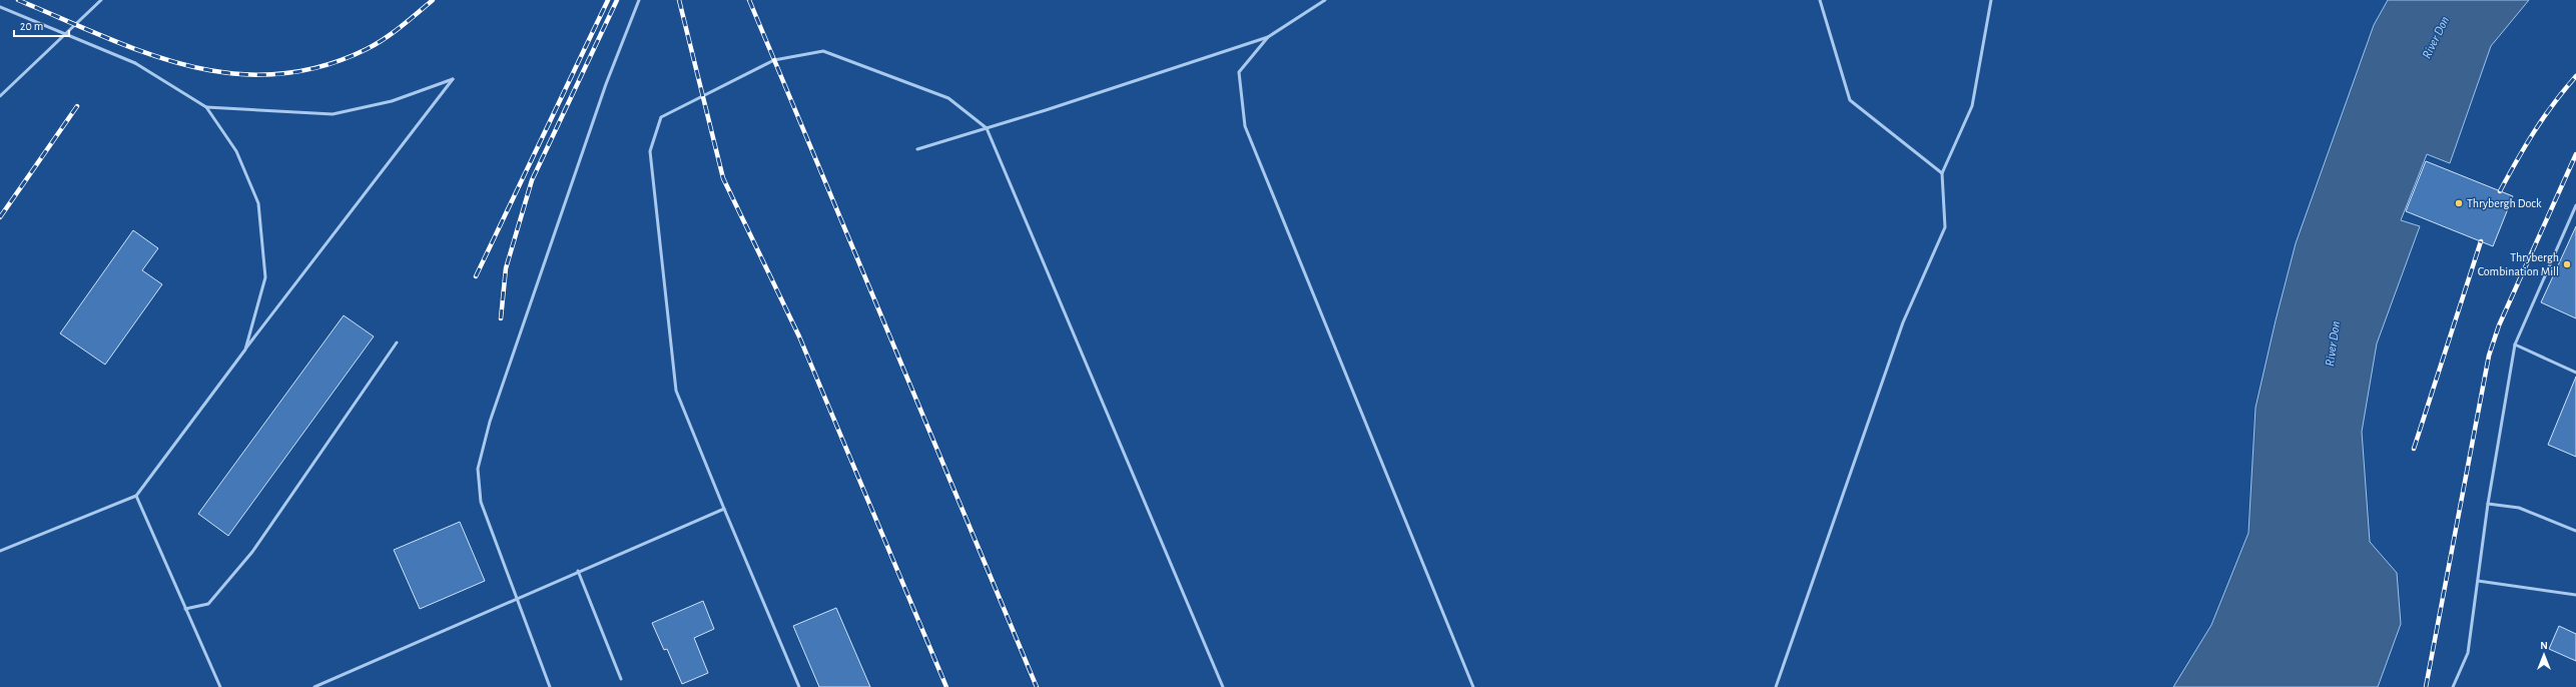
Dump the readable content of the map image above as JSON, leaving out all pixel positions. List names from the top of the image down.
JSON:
{
  "water": ["River Don"],
  "places": ["Thrybergh Dock", "Thrybergh Combination Mill"],
  "scale_bar": "20 m",
  "north": "top"
}
